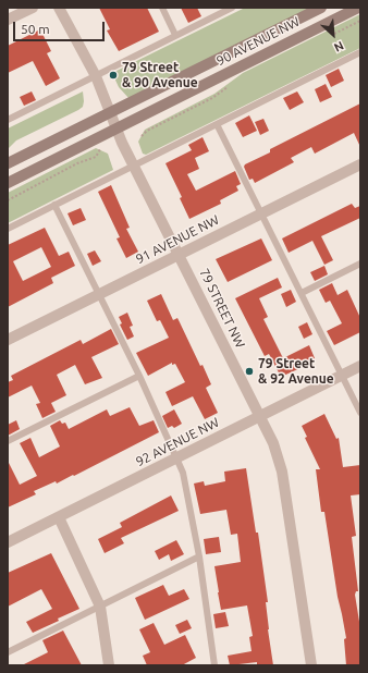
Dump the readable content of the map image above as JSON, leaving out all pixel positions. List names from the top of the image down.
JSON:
{
  "streets": {
    "main road": ["90 AVENUE NW"],
    "street": ["91 AVENUE NW", "79 STREET NW", "92 AVENUE NW"]
  },
  "crossings": [
    ["90 AVENUE NW", "79 STREET NW"],
    ["91 AVENUE NW", "79 STREET NW"],
    ["79 STREET NW", "92 AVENUE NW"]
  ],
  "places": ["79 Street & 90 Avenue", "79 Street & 92 Avenue"],
  "scale_bar": "50 m",
  "north": "bottom right"
}
